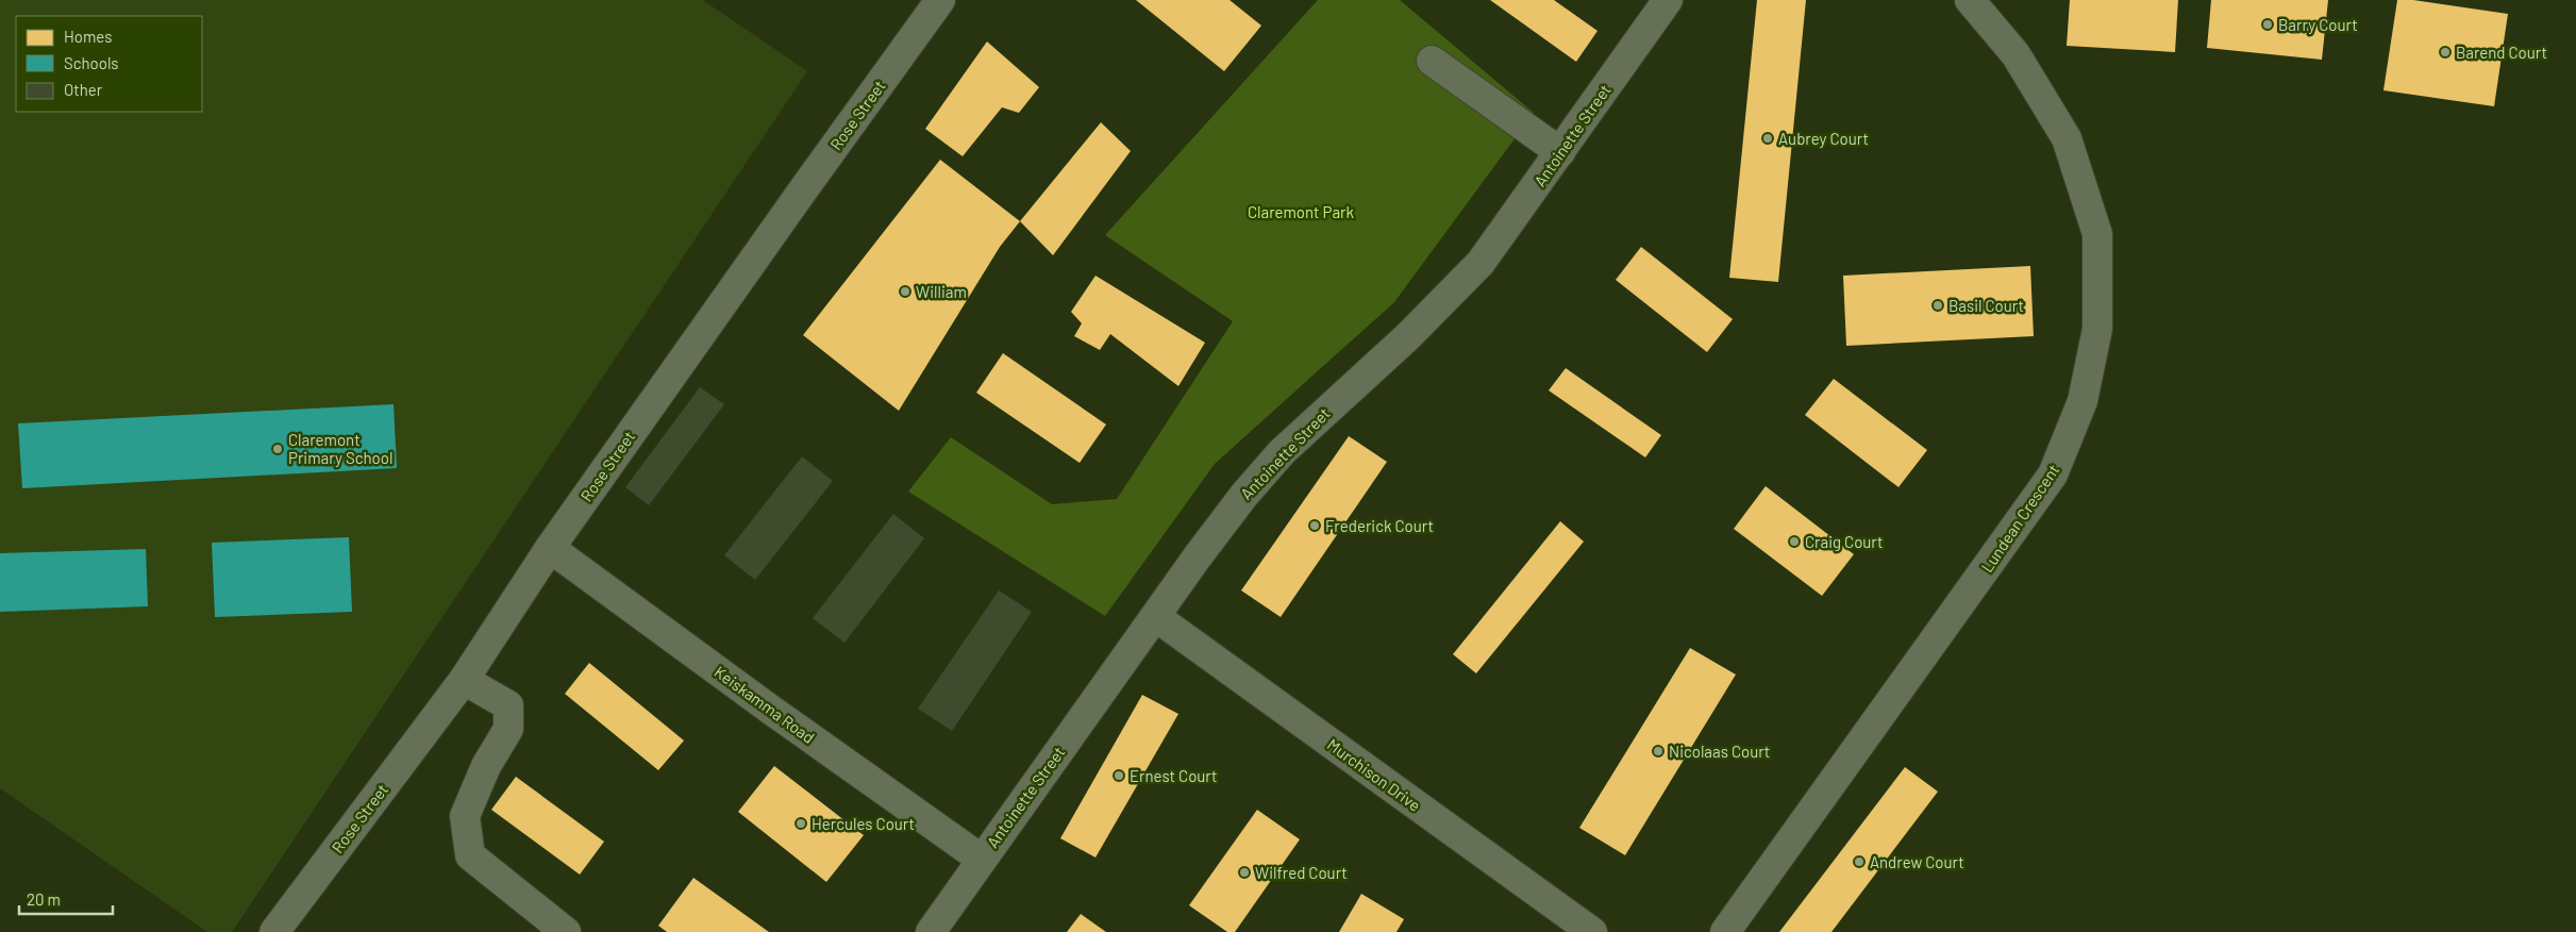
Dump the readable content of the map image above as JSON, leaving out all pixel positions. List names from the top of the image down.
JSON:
{
  "streets": {
    "street": [
      "Rose Street",
      "Antoinette Street",
      "Lundean Crescent",
      "Keiskamma Road",
      "Murchison Drive"
    ]
  },
  "crossings": [
    ["Rose Street", "Keiskamma Road"],
    ["Antoinette Street", "Keiskamma Road"],
    ["Antoinette Street", "Murchison Drive"]
  ],
  "parks": ["Claremont Park"],
  "places": [
    "Barry Court",
    "Barend Court",
    "Aubrey Court",
    "William",
    "Basil Court",
    "Claremont Primary School",
    "Frederick Court",
    "Craig Court",
    "Nicolaas Court",
    "Ernest Court",
    "Hercules Court",
    "Andrew Court",
    "Wilfred Court"
  ],
  "legend": ["Homes", "Schools", "Other"],
  "scale_bar": "20 m"
}
